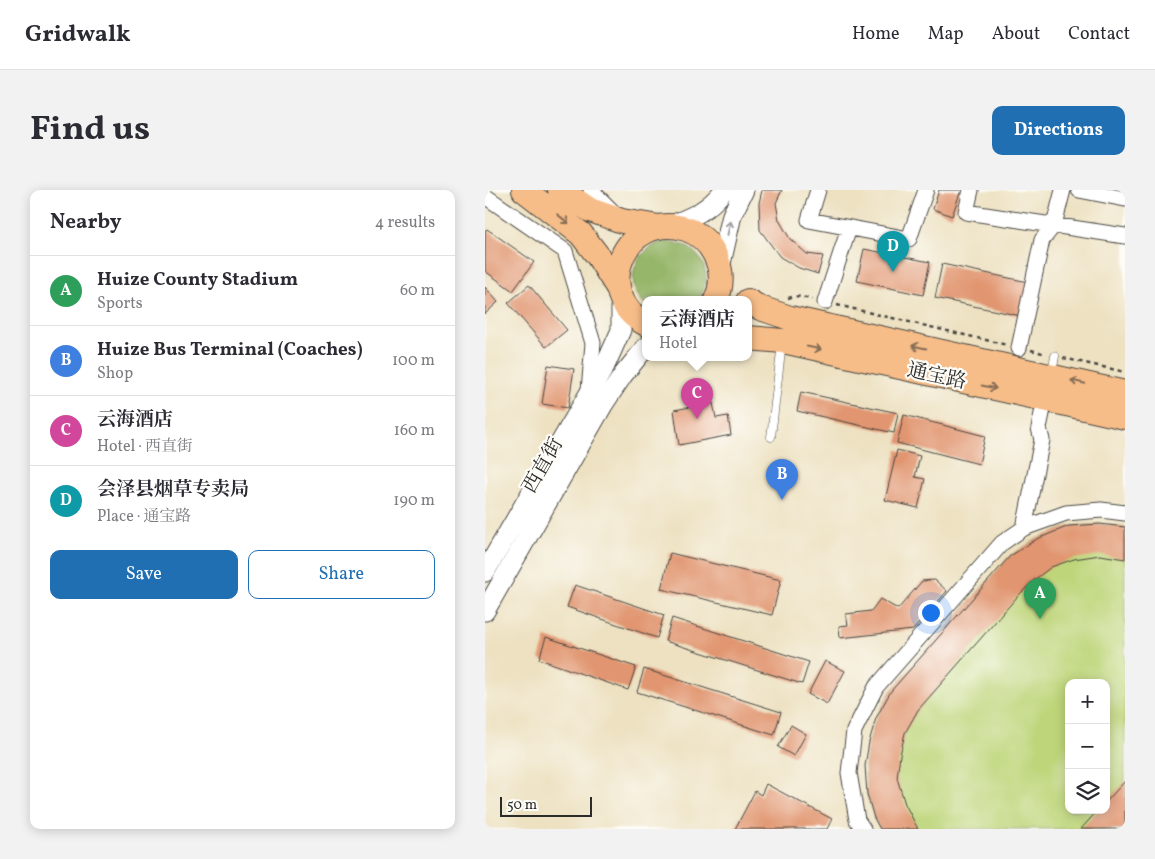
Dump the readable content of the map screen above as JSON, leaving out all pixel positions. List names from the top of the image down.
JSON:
{
  "streets": {
    "main road": ["通宝路"],
    "street": ["西直街"]
  },
  "scale_bar": "50 m",
  "page": {
    "header": "Gridwalk",
    "nav": [
      "Home",
      "Map",
      "About",
      "Contact"
    ],
    "title": "Find us",
    "buttons": [
      "Directions",
      ["Save", "Share"]
    ],
    "heading": ["Nearby", "4 results"],
    "pins": [
      "D",
      "C",
      "B",
      "A"
    ],
    "list": [
      {
        "mark": "A",
        "name": "Huize County Stadium",
        "note": "Sports",
        "value": "60 m"
      },
      {
        "mark": "B",
        "name": "Huize Bus Terminal (Coaches)",
        "note": "Shop",
        "value": "100 m"
      },
      {
        "mark": "C",
        "name": "云海酒店",
        "note": "Hotel · 西直街",
        "value": "160 m"
      },
      {
        "mark": "D",
        "name": "会泽县烟草专卖局",
        "note": "Place · 通宝路",
        "value": "190 m"
      }
    ],
    "popup": ["云海酒店", "Hotel"],
    "map_buttons": ["+", "−"],
    "scale": "50 m"
  }
}
